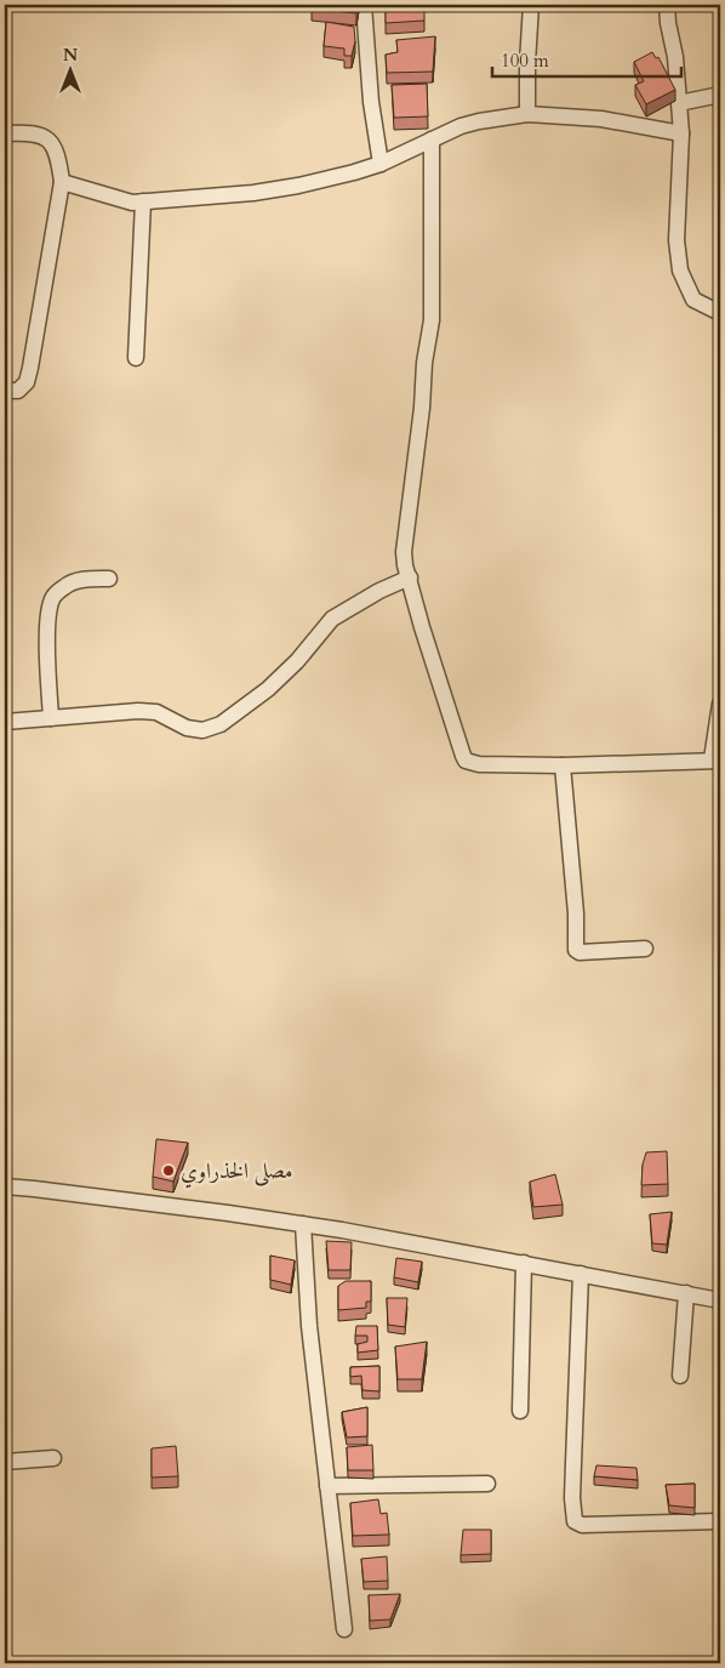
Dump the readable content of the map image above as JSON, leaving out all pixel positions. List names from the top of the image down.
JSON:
{
  "places": ["مصلى الخذراوي"],
  "scale_bar": "100 m",
  "north": "top"
}
